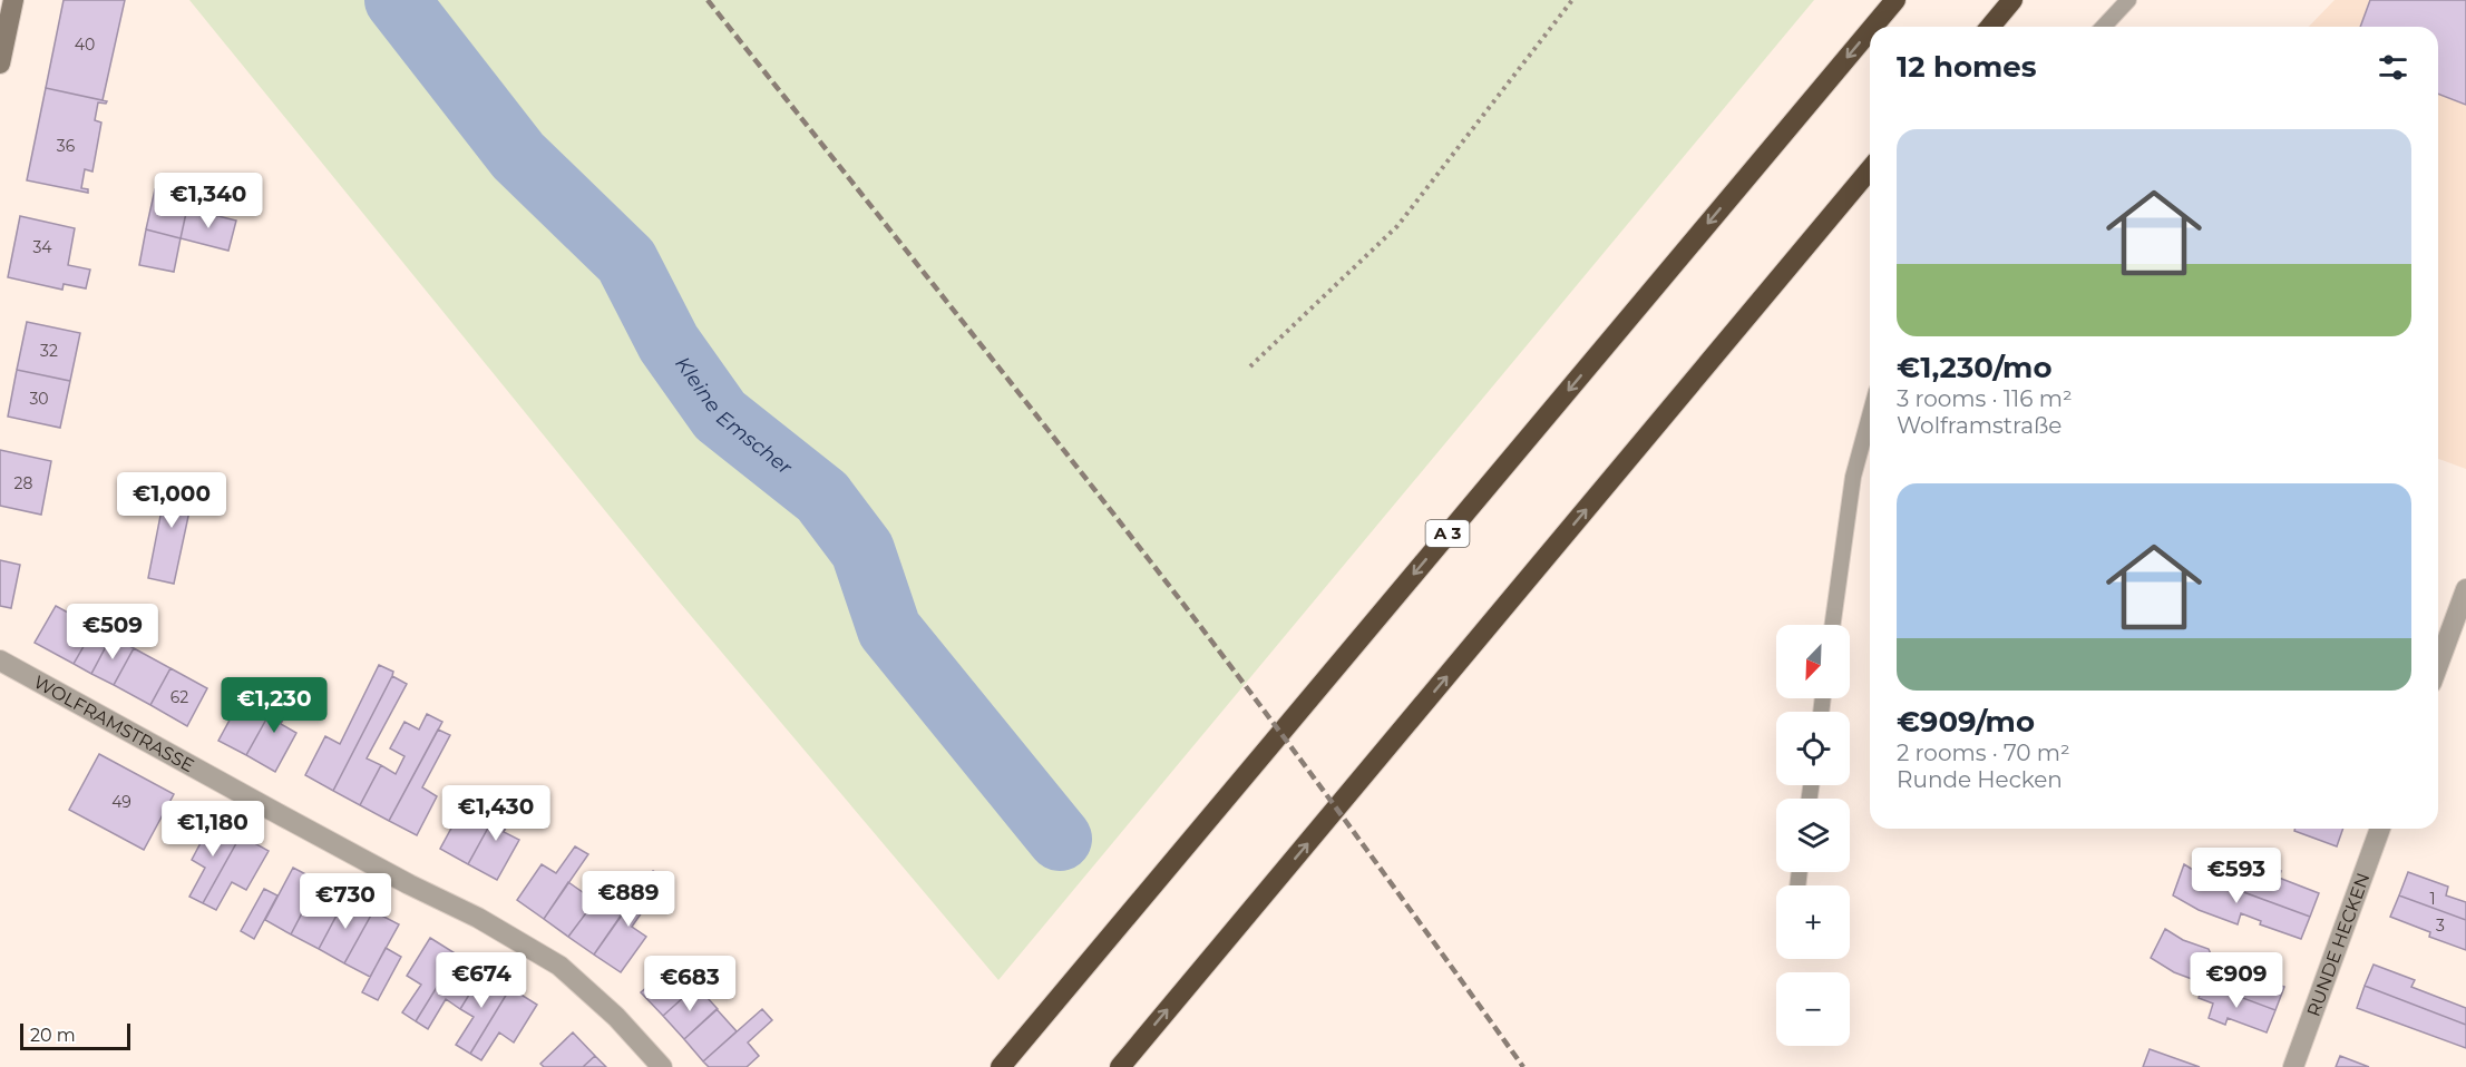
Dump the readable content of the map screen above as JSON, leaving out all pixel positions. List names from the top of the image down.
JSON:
{
  "streets": {
    "highway": ["A 3"],
    "street": ["WOLFRAMSTRASSE", "RUNDE HECKEN"]
  },
  "water": ["Kleine Emscher"],
  "house_numbers": [
    "40",
    "36",
    "34",
    "32",
    "30",
    "28",
    "62",
    "49",
    "1",
    "3"
  ],
  "scale_bar": "20 m",
  "north": "bottom left",
  "page": {
    "heading": "12 homes",
    "list": [
      {
        "name": "€1,230/mo",
        "note": "3 rooms · 116 m² · Wolframstraße"
      },
      {
        "name": "€909/mo",
        "note": "2 rooms · 70 m² · Runde Hecken"
      }
    ],
    "price": [
      "€1,340",
      "€1,000",
      "€509",
      "€1,230",
      "€1,430",
      "€1,180",
      "€593",
      "€889",
      "€730",
      "€674",
      "€909",
      "€683"
    ],
    "map_buttons": ["+", "−"],
    "scale": "20 m"
  }
}
